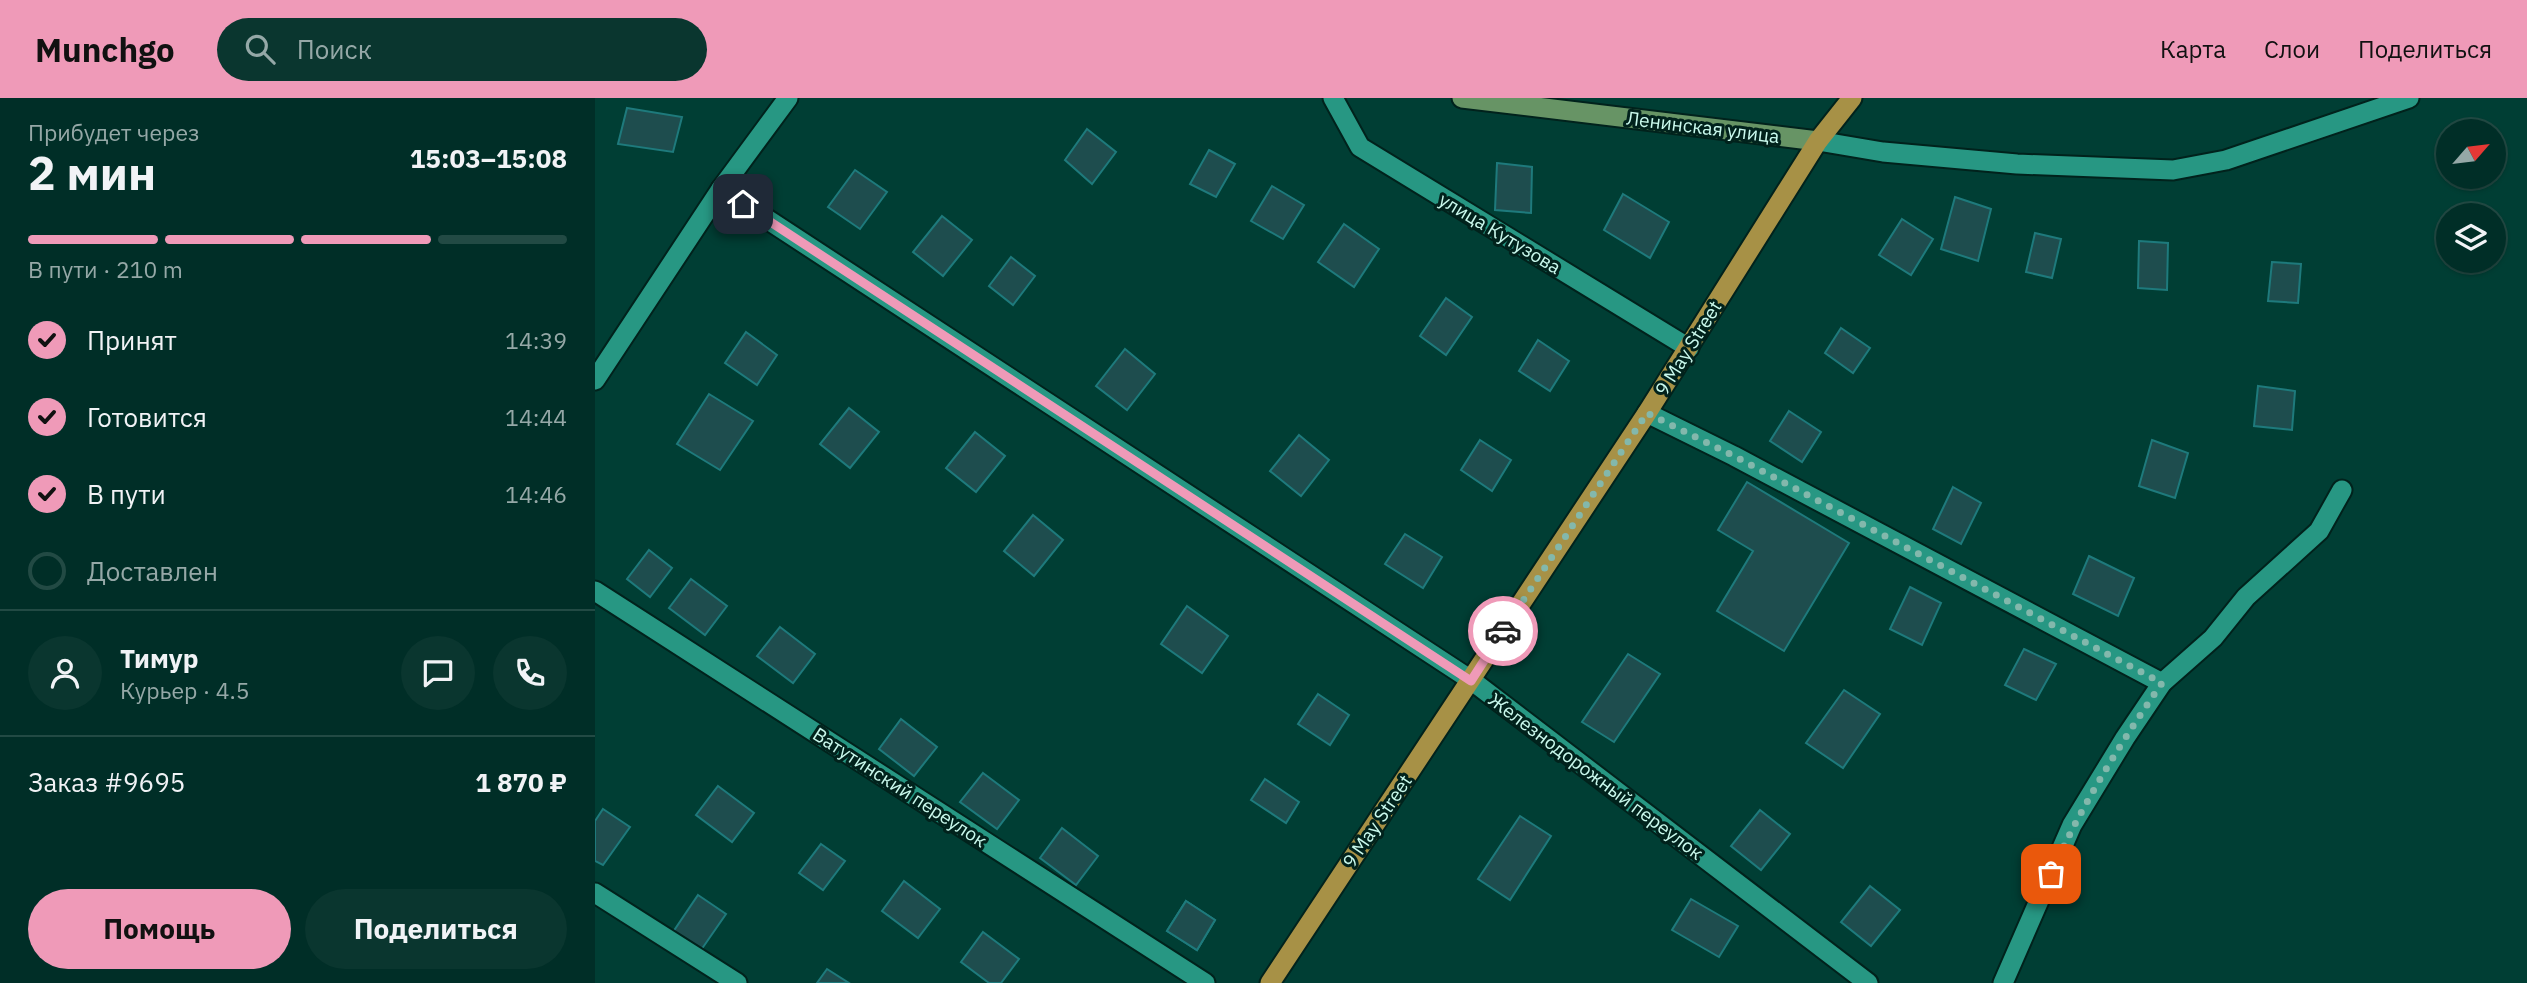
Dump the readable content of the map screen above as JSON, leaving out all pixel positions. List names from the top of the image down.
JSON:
{
  "streets": {
    "main road": ["Ленинская улица", "9 May Street"],
    "street": ["улица Кутузова", "Железнодорожный переулок", "Ватутинский переулок"]
  },
  "crossings": [
    ["Ленинская улица", "9 May Street"],
    ["улица Кутузова", "9 May Street"],
    ["9 May Street", "Железнодорожный переулок"]
  ],
  "north": "top right",
  "page": {
    "header": "Munchgo",
    "search": "Поиск",
    "nav": ["Карта", "Слои", "Поделиться"],
    "heading": ["2 мин", "Прибудет через", "15:03–15:08"],
    "panel": [
      "Тимур",
      "Курьер · 4.5",
      "Заказ #9695",
      "1 870 ₽"
    ],
    "bar": "В пути · 210 m",
    "list": [
      ["Принят", "14:39"],
      ["Готовится", "14:44"],
      ["В пути", "14:46"],
      "Доставлен"
    ],
    "buttons": ["Помощь", "Поделиться"]
  }
}
